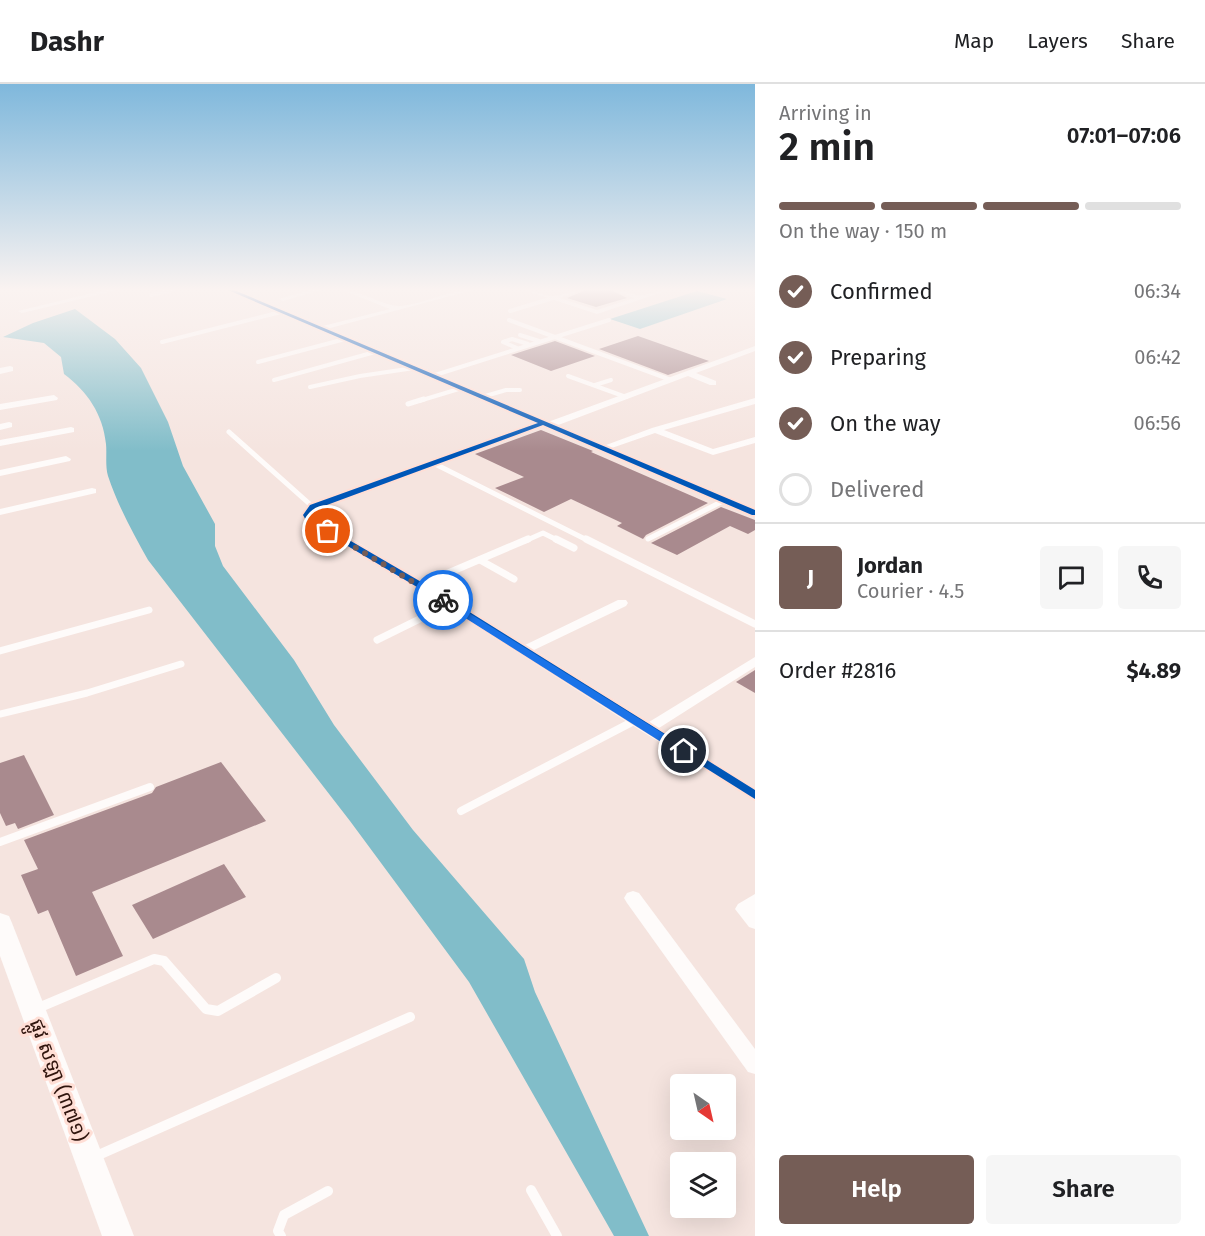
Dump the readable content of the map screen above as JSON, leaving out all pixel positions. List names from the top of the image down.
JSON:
{
  "streets": {
    "street": ["ផ្លូវ សឡា (៣៧១)"]
  },
  "north": "bottom right",
  "page": {
    "header": "Dashr",
    "nav": ["Map", "Layers", "Share"],
    "heading": ["2 min", "Arriving in", "07:01–07:06"],
    "panel": [
      "Jordan",
      "Courier · 4.5",
      "Order #2816",
      "$4.89"
    ],
    "bar": "On the way · 150 m",
    "list": [
      ["Confirmed", "06:34"],
      ["Preparing", "06:42"],
      ["On the way", "06:56"],
      "Delivered"
    ],
    "round": "J",
    "buttons": ["Help", "Share"]
  }
}
